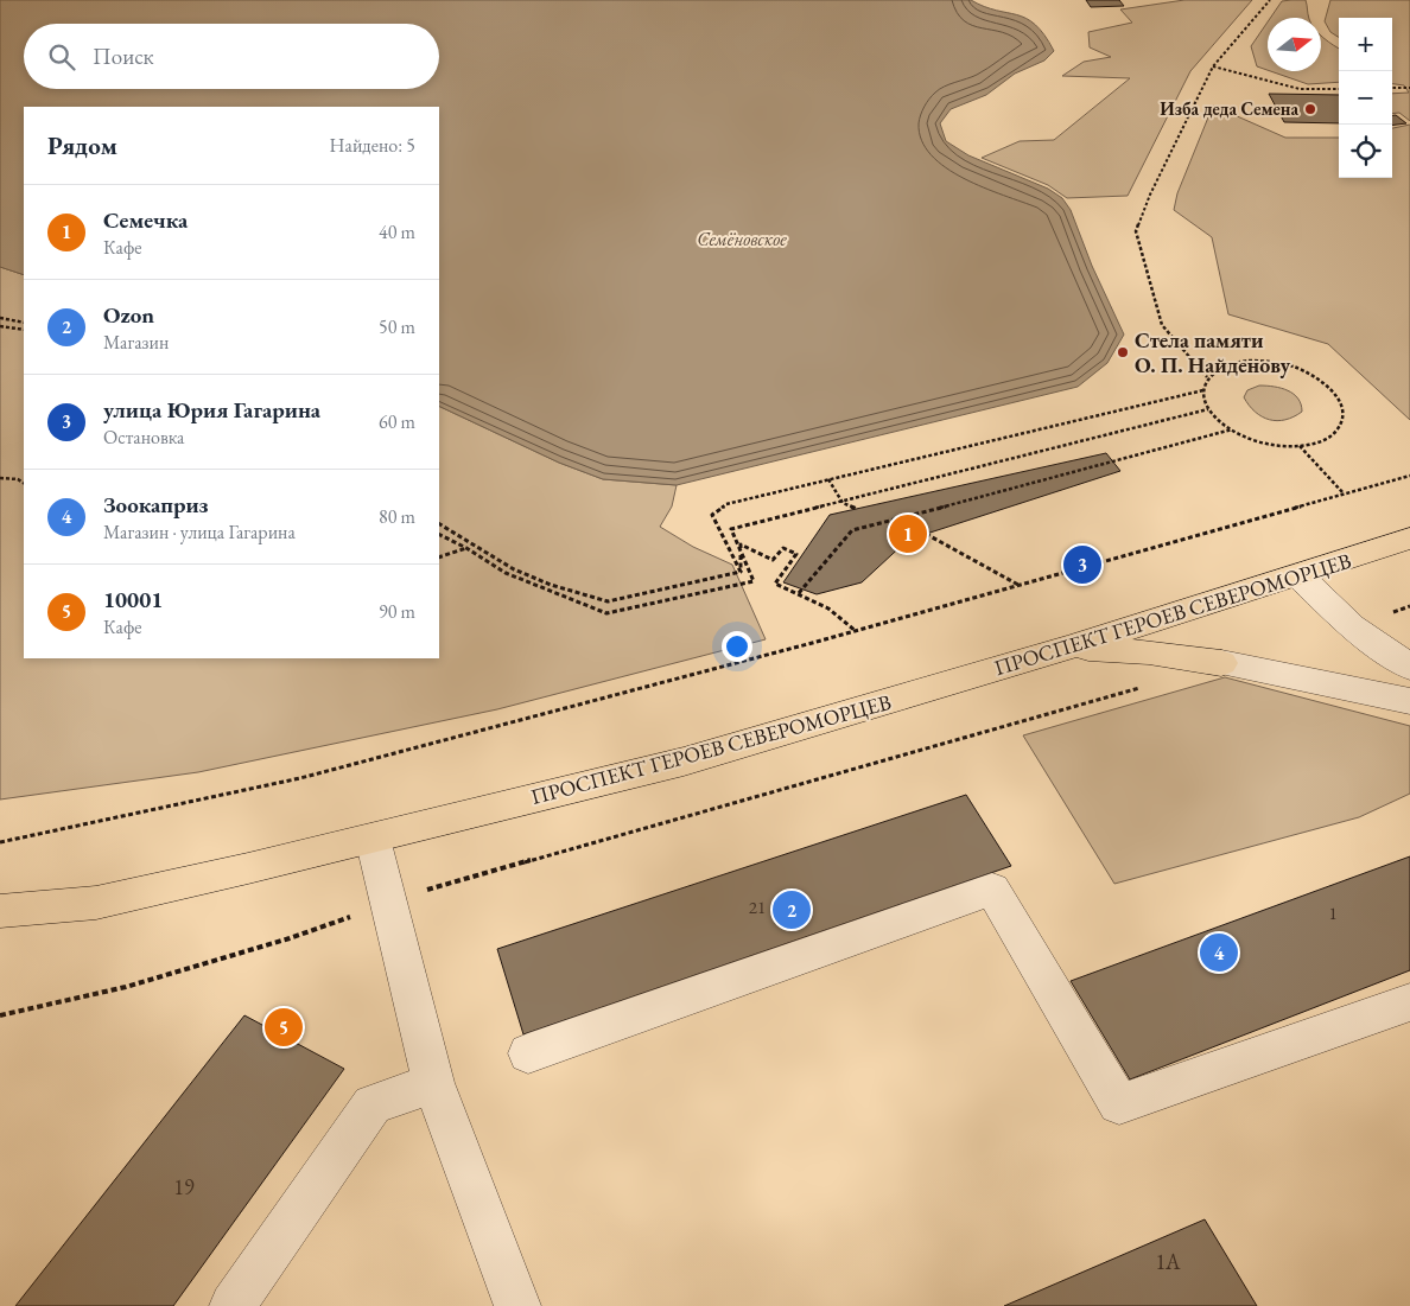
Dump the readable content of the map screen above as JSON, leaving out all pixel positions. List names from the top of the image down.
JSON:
{
  "streets": {
    "main road": ["ПРОСПЕКТ ГЕРОЕВ СЕВЕРОМОРЦЕВ"]
  },
  "water": ["Семёновское"],
  "places": ["Изба деда Семена", "Стела памяти О. П. Найденову"],
  "house_numbers": [
    "21",
    "1",
    "19",
    "1А"
  ],
  "north": "right",
  "page": {
    "map_buttons": ["+", "−"],
    "search": "Поиск",
    "heading": ["Рядом", "Найдено: 5"],
    "list": [
      {
        "mark": "1",
        "name": "Семечка",
        "note": "Кафе",
        "value": "40 m"
      },
      {
        "mark": "2",
        "name": "Ozon",
        "note": "Магазин",
        "value": "50 m"
      },
      {
        "mark": "3",
        "name": "улица Юрия Гагарина",
        "note": "Остановка",
        "value": "60 m"
      },
      {
        "mark": "4",
        "name": "Зоокаприз",
        "note": "Магазин · улица Гагарина",
        "value": "80 m"
      },
      {
        "mark": "5",
        "name": "10001",
        "note": "Кафе",
        "value": "90 m"
      }
    ],
    "pins": [
      "1",
      "3",
      "2",
      "4",
      "5"
    ]
  }
}
